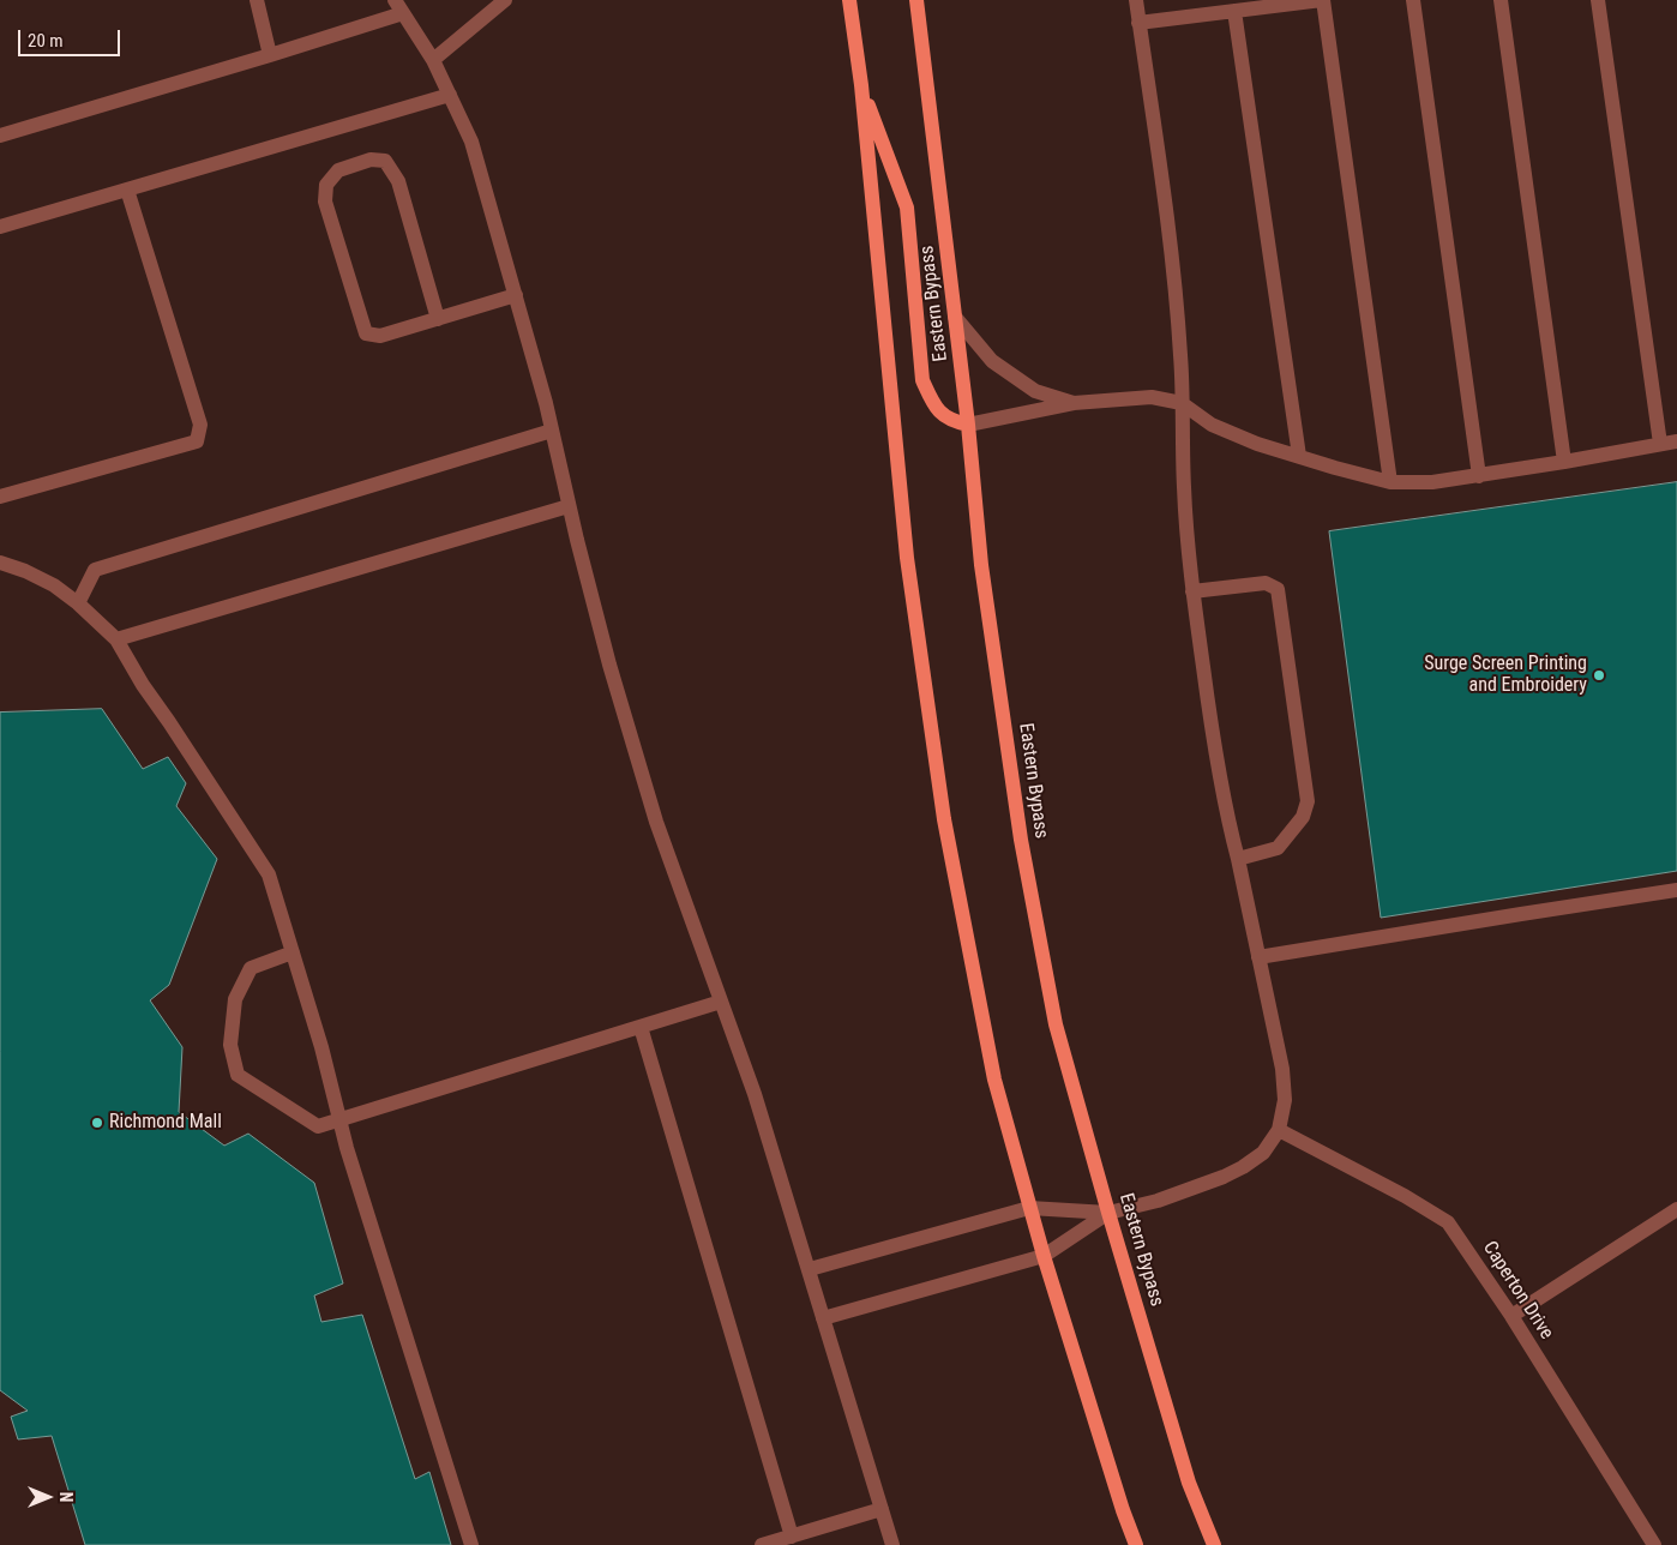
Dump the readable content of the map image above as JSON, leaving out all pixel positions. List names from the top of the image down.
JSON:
{
  "streets": {
    "main road": ["Eastern Bypass"],
    "lane": ["Caperton Drive"]
  },
  "places": ["Surge Screen Printing and Embroidery", "Richmond Mall"],
  "scale_bar": "20 m",
  "north": "right"
}
